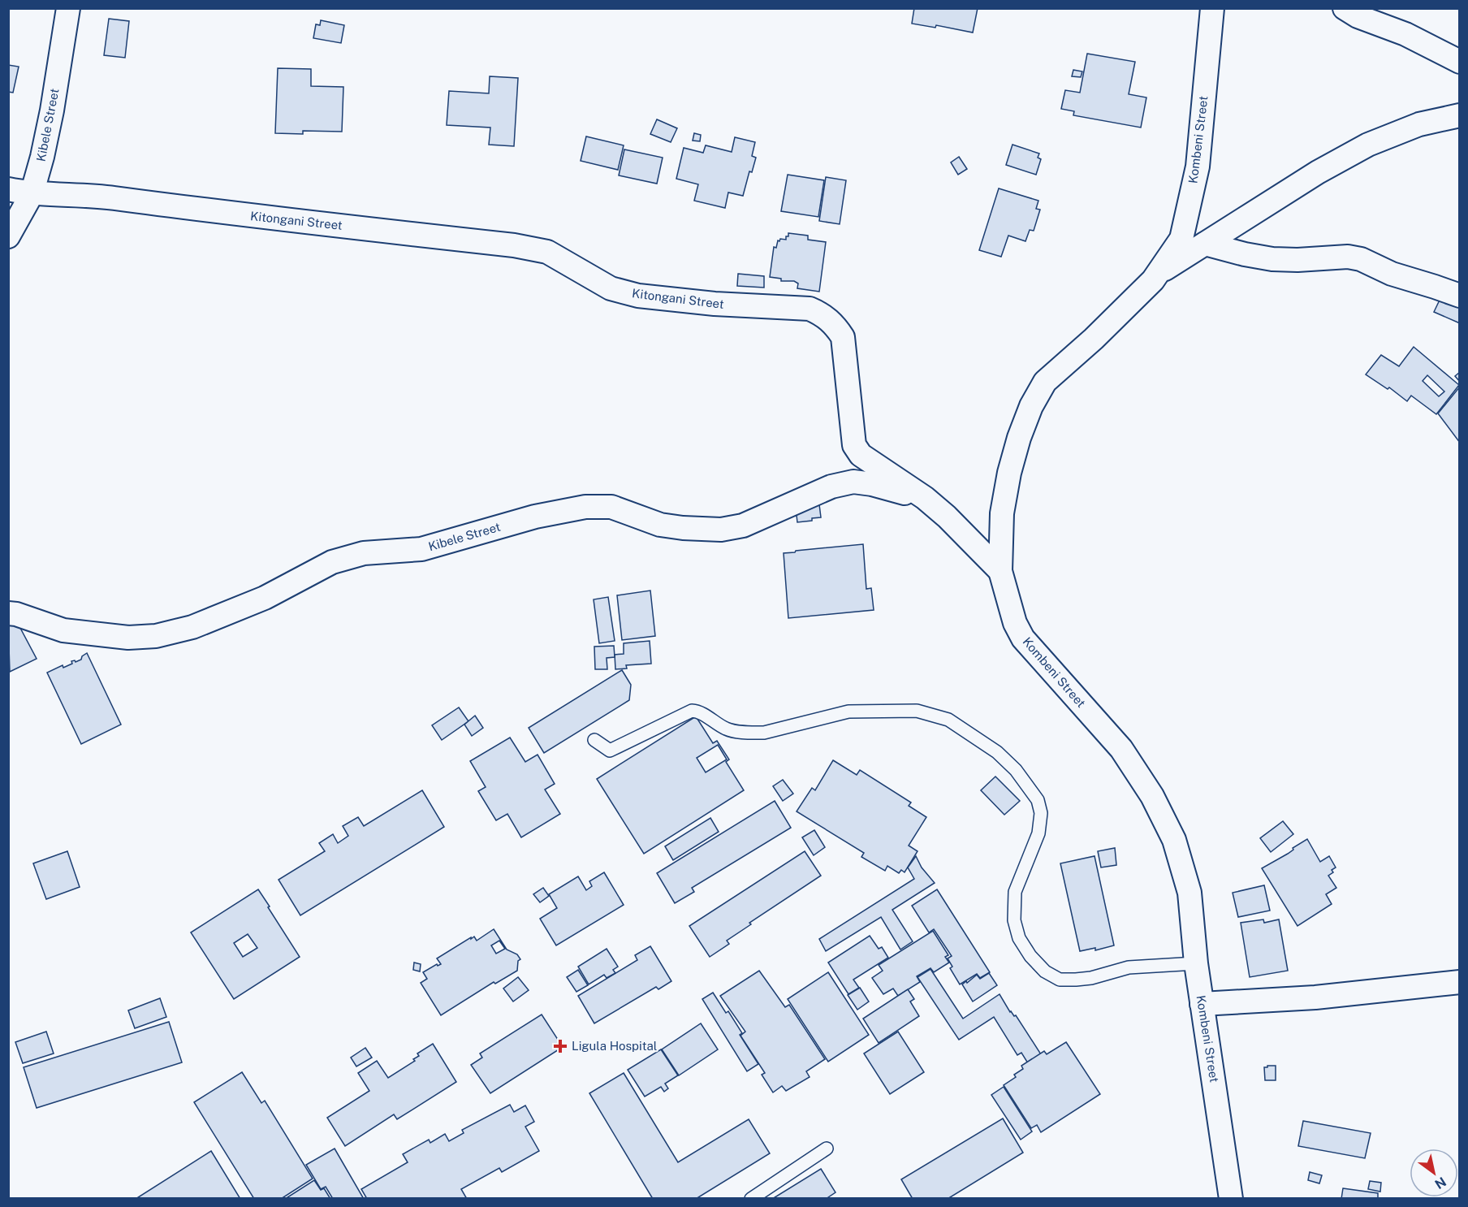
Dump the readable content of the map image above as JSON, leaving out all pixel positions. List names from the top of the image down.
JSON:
{
  "streets": {
    "street": ["Kibele Street", "Kombeni Street", "Kitongani Street"]
  },
  "crossings": [
    ["Kibele Street", "Kitongani Street"],
    ["Kombeni Street", "Kitongani Street"]
  ],
  "places": {
    "health": ["Ligula Hospital"]
  },
  "north": "bottom right"
}
